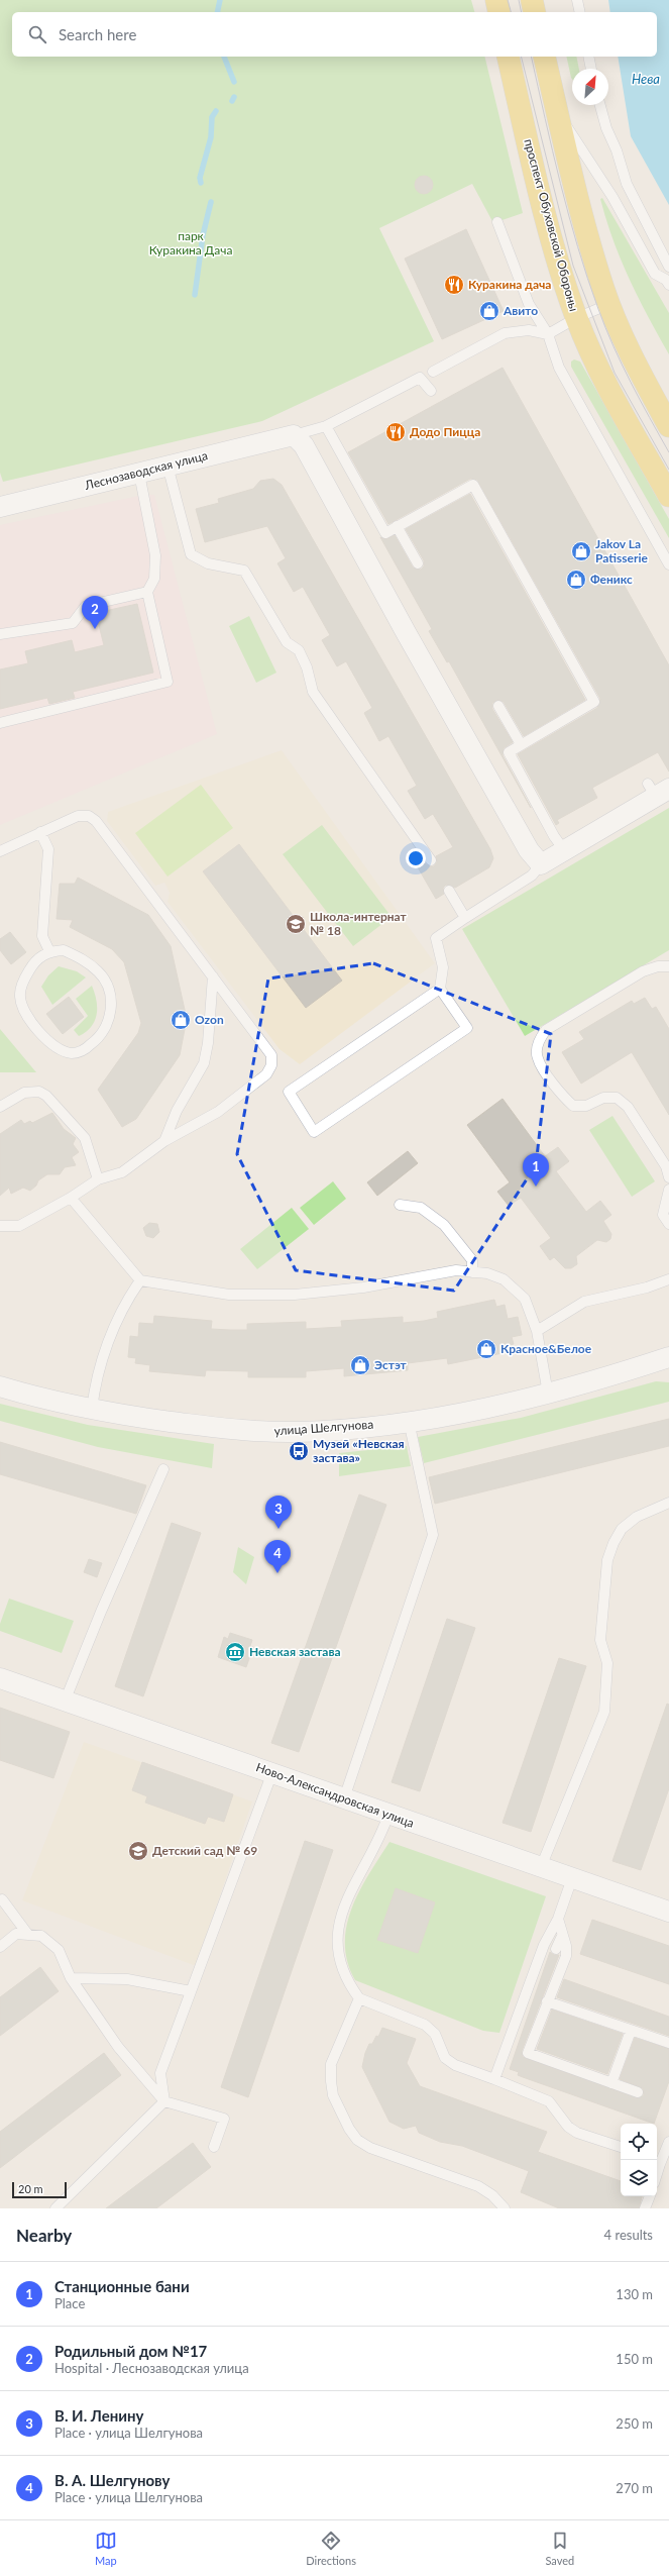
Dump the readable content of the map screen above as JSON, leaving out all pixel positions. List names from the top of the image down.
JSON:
{
  "streets": {
    "main road": ["проспект Обуховской Обороны"],
    "street": ["Леснозаводская улица", "улица Шелгунова", "Ново-Александровская улица"]
  },
  "water": ["Нева"],
  "parks": ["парк Куракина Дача"],
  "places": {
    "restaurant": ["Куракина дача", "Додо Пицца"],
    "shop": [
      "Авито",
      "Jakov La Patisserie",
      "Феникс",
      "Ozon",
      "Красное&Белое",
      "Эстэт"
    ],
    "school or university": ["Школа-интернат № 18", "Детский сад № 69"],
    "bus stop": ["Музей «Невская застава»"],
    "museum": ["Невская застава"]
  },
  "scale_bar": "20 m",
  "north": "top right",
  "page": {
    "search": "Search here",
    "pins": [
      "2",
      "1",
      "3",
      "4"
    ],
    "scale": "20 m",
    "heading": ["Nearby", "4 results"],
    "list": [
      {
        "mark": "1",
        "name": "Станционные бани",
        "note": "Place",
        "value": "130 m"
      },
      {
        "mark": "2",
        "name": "Родильный дом №17",
        "note": "Hospital · Леснозаводская улица",
        "value": "150 m"
      },
      {
        "mark": "3",
        "name": "В. И. Ленину",
        "note": "Place · улица Шелгунова",
        "value": "250 m"
      },
      {
        "mark": "4",
        "name": "В. А. Шелгунову",
        "note": "Place · улица Шелгунова",
        "value": "270 m"
      }
    ],
    "nav": ["Map", "Directions", "Saved"]
  }
}
